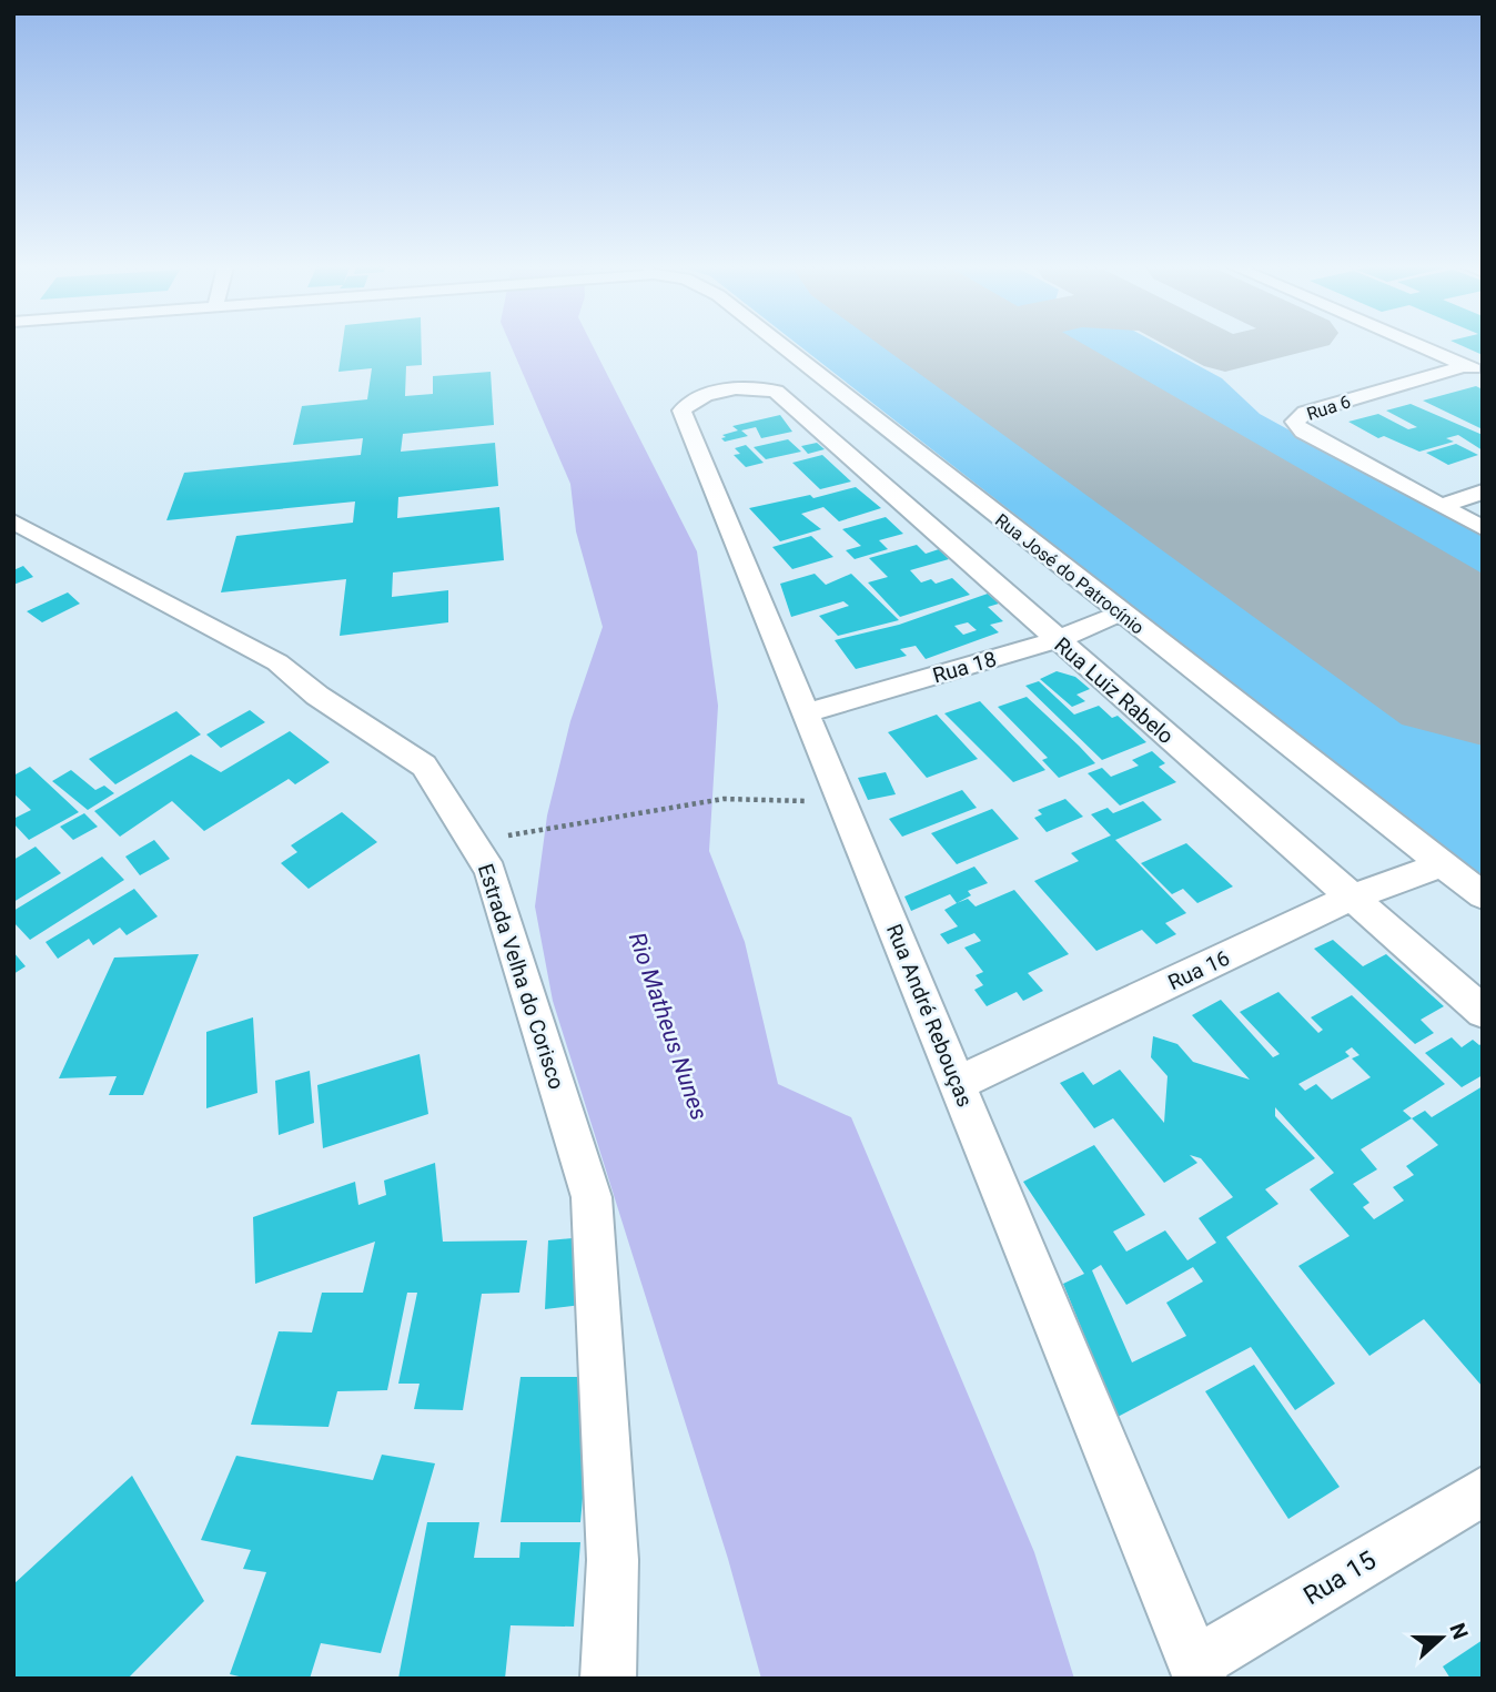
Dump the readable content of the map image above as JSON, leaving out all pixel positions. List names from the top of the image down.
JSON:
{
  "streets": {
    "street": [
      "Rua 6",
      "Rua José do Patrocínio",
      "Rua 18",
      "Rua Luiz Rabelo",
      "Rua 16",
      "Estrada Velha do Corisco",
      "Rua André Rebouças",
      "Rua 15"
    ]
  },
  "crossings": [
    ["Rua José do Patrocínio", "Rua 18"],
    ["Rua José do Patrocínio", "Rua Luiz Rabelo"],
    ["Rua José do Patrocínio", "Rua 16"],
    ["Rua José do Patrocínio", "Rua André Rebouças"],
    ["Rua 18", "Rua Luiz Rabelo"],
    ["Rua 18", "Rua André Rebouças"],
    ["Rua Luiz Rabelo", "Rua 16"],
    ["Rua Luiz Rabelo", "Rua André Rebouças"],
    ["Rua 16", "Rua André Rebouças"],
    ["Rua André Rebouças", "Rua 15"]
  ],
  "water": ["Rio Matheus Nunes"],
  "north": "right"
}
